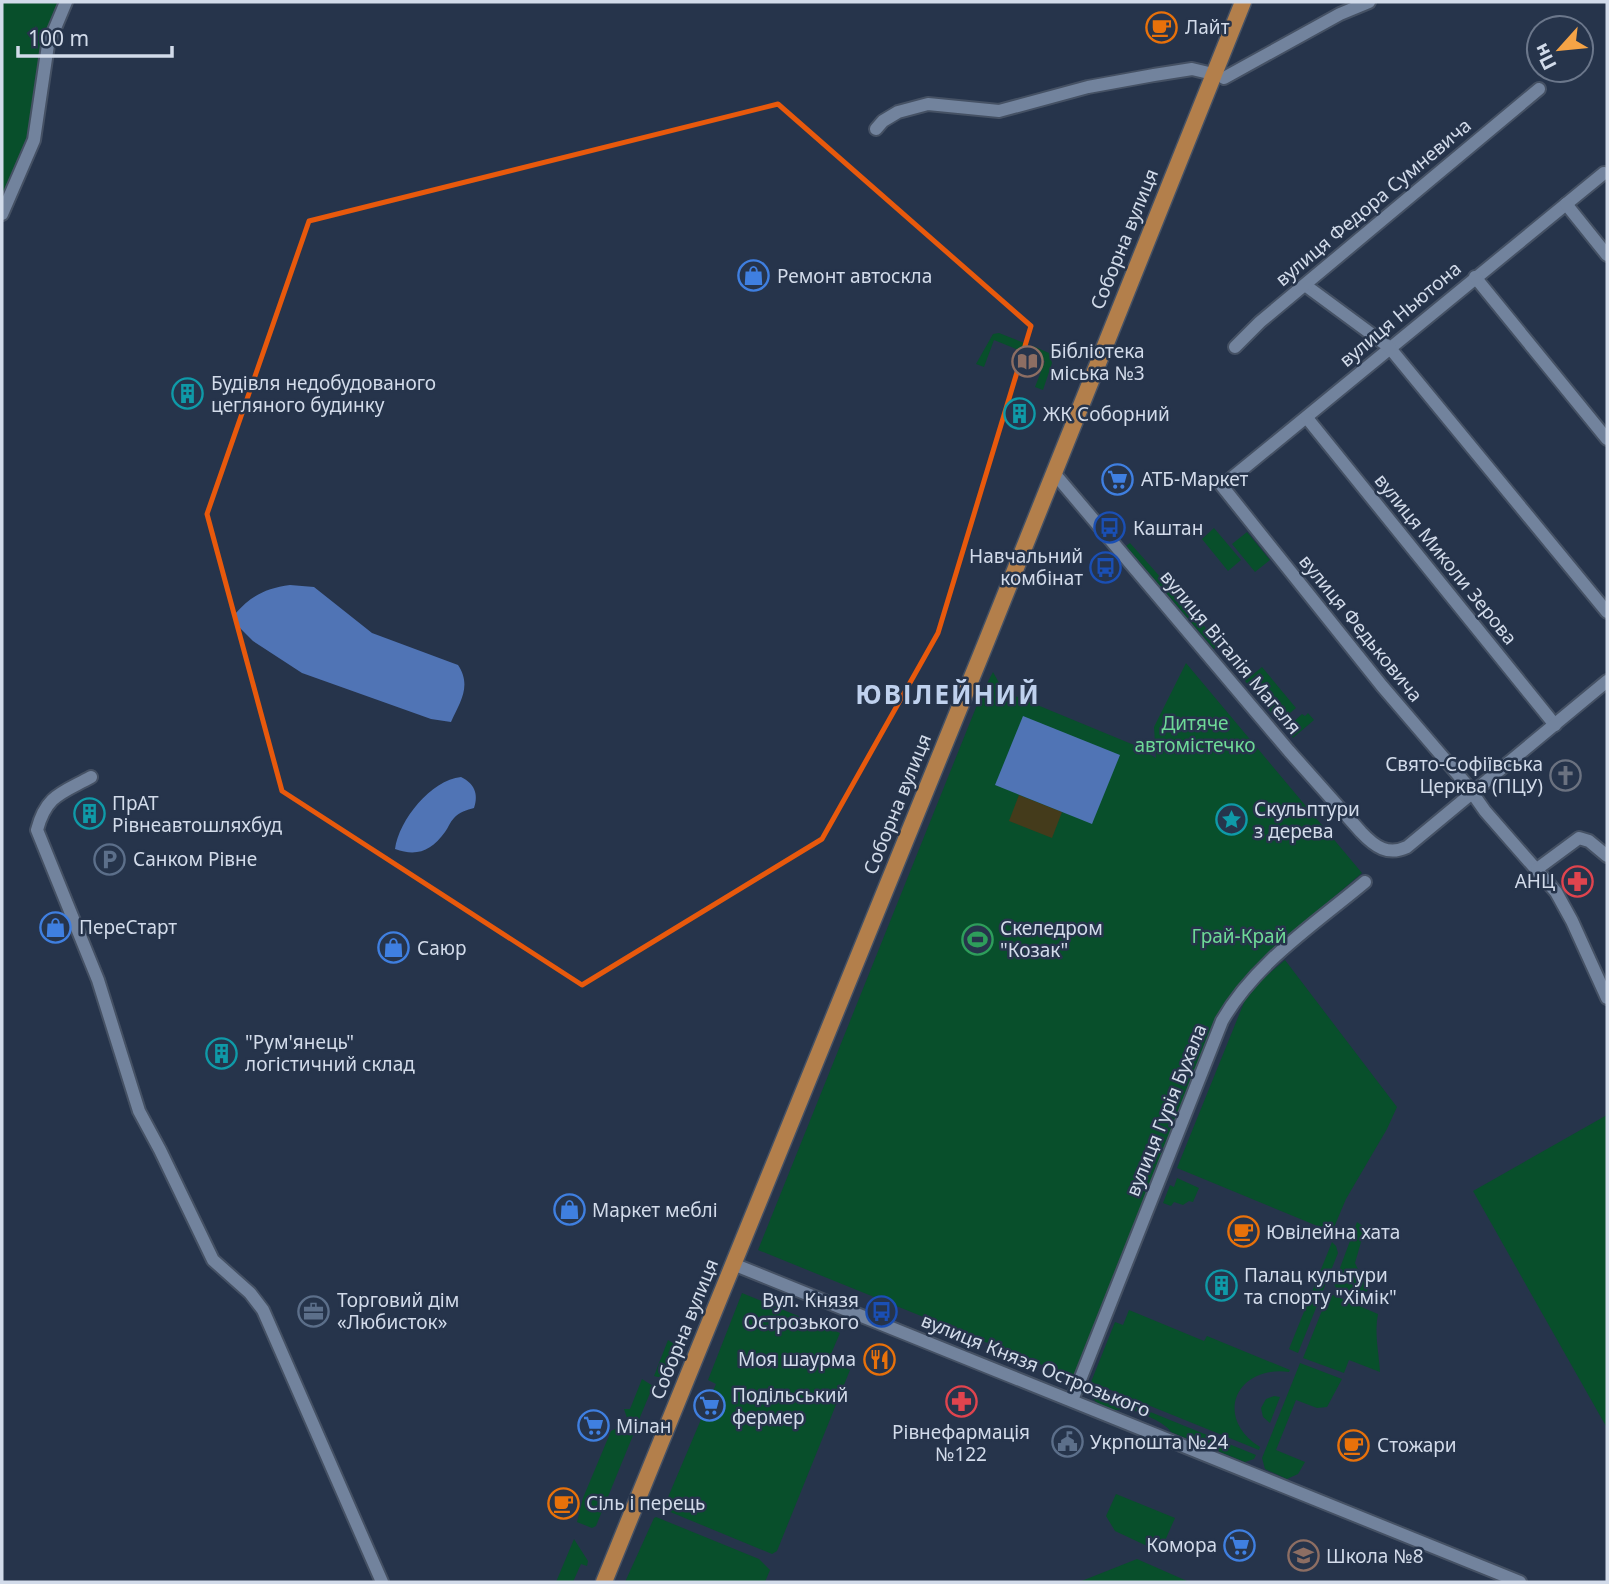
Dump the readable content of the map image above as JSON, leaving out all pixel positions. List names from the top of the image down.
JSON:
{
  "streets": {
    "main road": ["Соборна вулиця"],
    "street": [
      "вулиця Федора Сумневича",
      "вулиця Ньютона",
      "вулиця Миколи Зерова",
      "вулиця Федьковича",
      "вулиця Віталія Магеля",
      "вулиця Гурія Бухала",
      "вулиця Князя Острозького"
    ]
  },
  "crossings": [
    ["Соборна вулиця", "вулиця Віталія Магеля"],
    ["Соборна вулиця", "вулиця Князя Острозького"],
    ["вулиця Ньютона", "вулиця Миколи Зерова"],
    ["вулиця Ньютона", "вулиця Федьковича"],
    ["вулиця Федьковича", "вулиця Віталія Магеля"],
    ["вулиця Гурія Бухала", "вулиця Князя Острозького"]
  ],
  "districts": ["ЮВІЛЕЙНИЙ"],
  "parks": ["Дитяче автомістечко", "Грай-Край"],
  "places": {
    "cafe": [
      "Лайт",
      "Ювілейна хата",
      "Стожари",
      "Сіль і перець"
    ],
    "shop": [
      "Ремонт автоскла",
      "ПереСтарт",
      "Саюр",
      "Маркет меблі"
    ],
    "library": ["Бібліотека міська №3"],
    "building": [
      "Будівля недобудованого цегляного будинку",
      "ЖК Соборний",
      "ПрАТ Рівнеавтошляхбуд",
      "\"Рум'янець\" логістичний склад",
      "Палац культури та спорту \"Хімік\""
    ],
    "supermarket": [
      "АТБ-Маркет",
      "Подільський фермер",
      "Мілан",
      "Комора"
    ],
    "bus stop": ["Каштан", "Навчальний комбінат", "Вул. Князя Острозького"],
    "church": ["Свято-Софіївська Церква (ПЦУ)"],
    "place": ["Скульптури з дерева"],
    "parking": ["Санком Рівне"],
    "pharmacy": ["АНЦ", "Рівнефармація №122"],
    "sports": ["Скеледром \"Козак\""],
    "office": ["Торговий дім «Любисток»"],
    "restaurant": ["Моя шаурма"],
    "public building": ["Укрпошта №24"],
    "school or university": ["Школа №8"]
  },
  "scale_bar": "100 m",
  "north": "bottom left"
}
